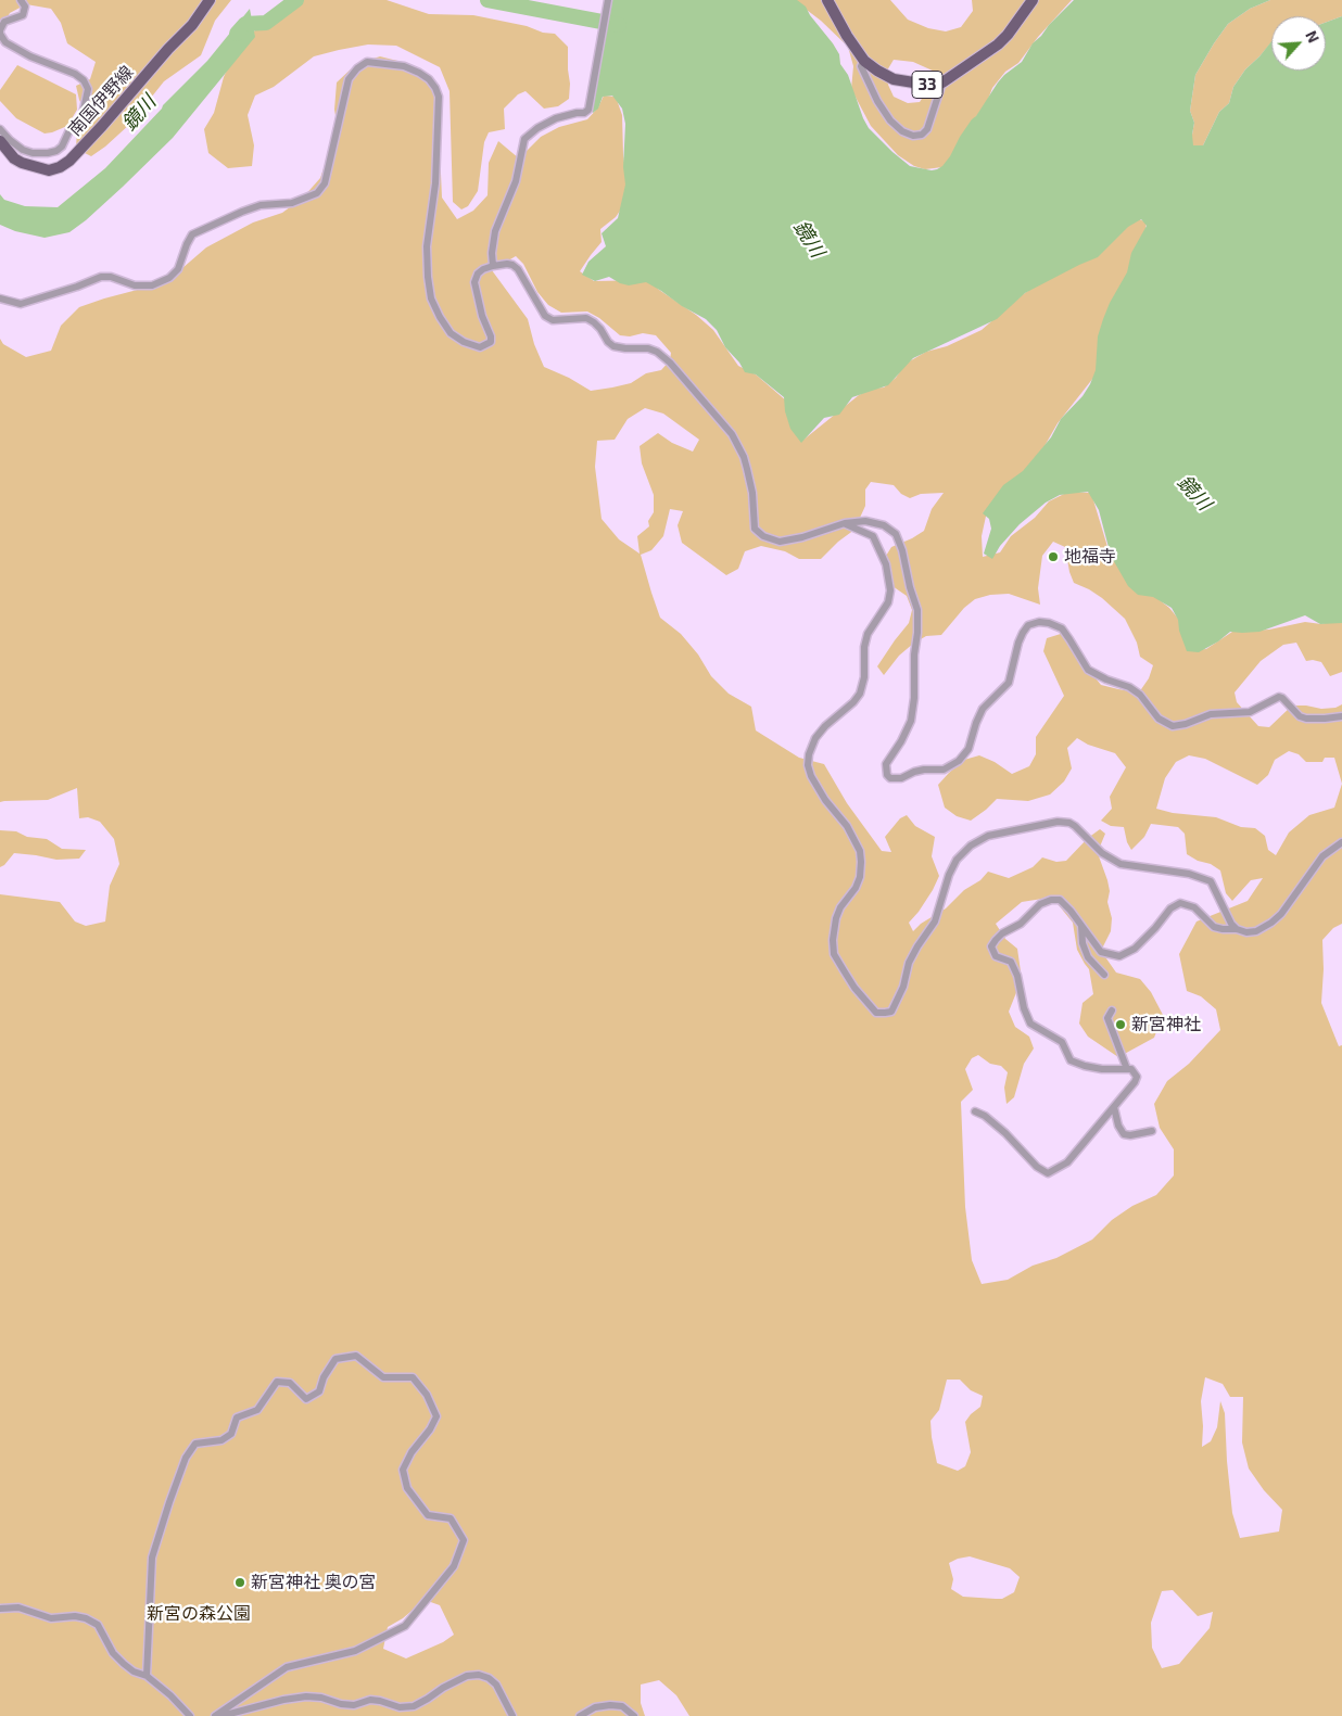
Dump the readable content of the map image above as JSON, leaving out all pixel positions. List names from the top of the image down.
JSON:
{
  "streets": {
    "main road": ["33", "南国伊野線"]
  },
  "water": ["鏡川"],
  "parks": ["新宮の森公園"],
  "places": ["地福寺", "新宮神社", "新宮神社 奥の宮"],
  "north": "top right"
}
